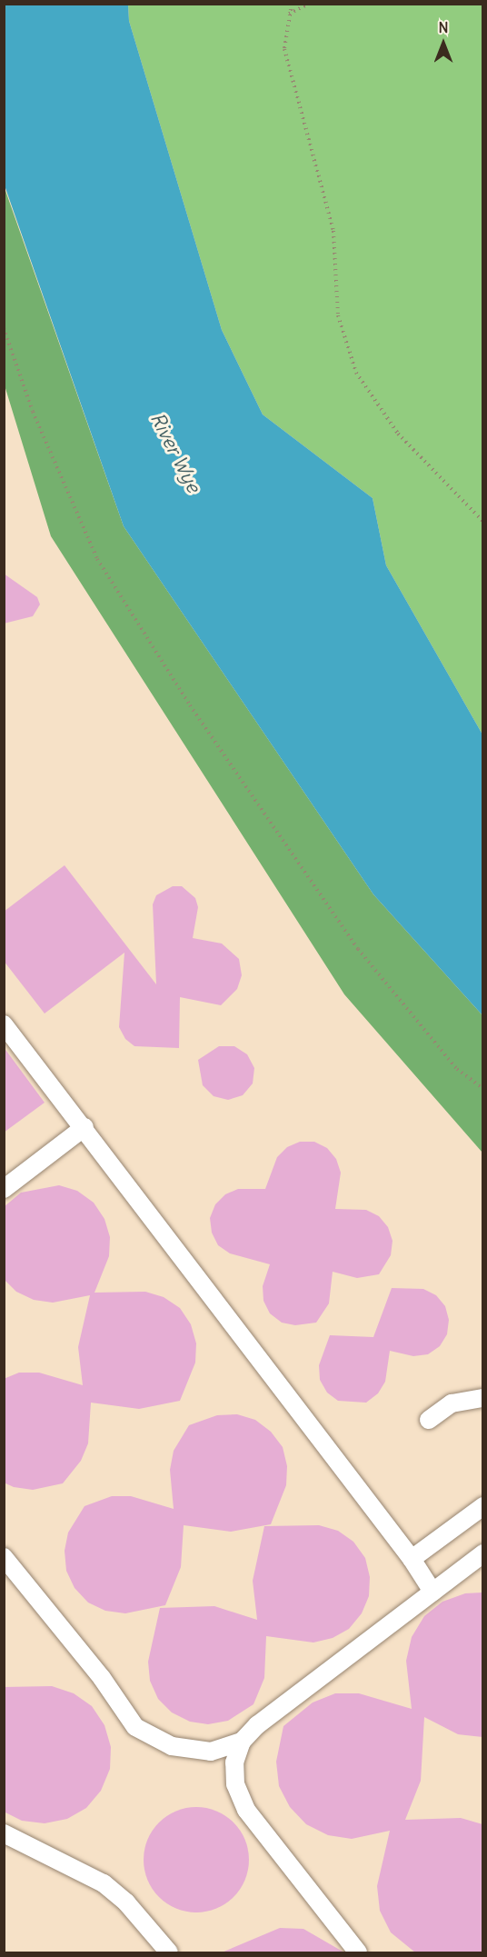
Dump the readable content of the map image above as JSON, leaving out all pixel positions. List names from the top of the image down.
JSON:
{
  "water": ["River Wye"],
  "north": "top"
}
